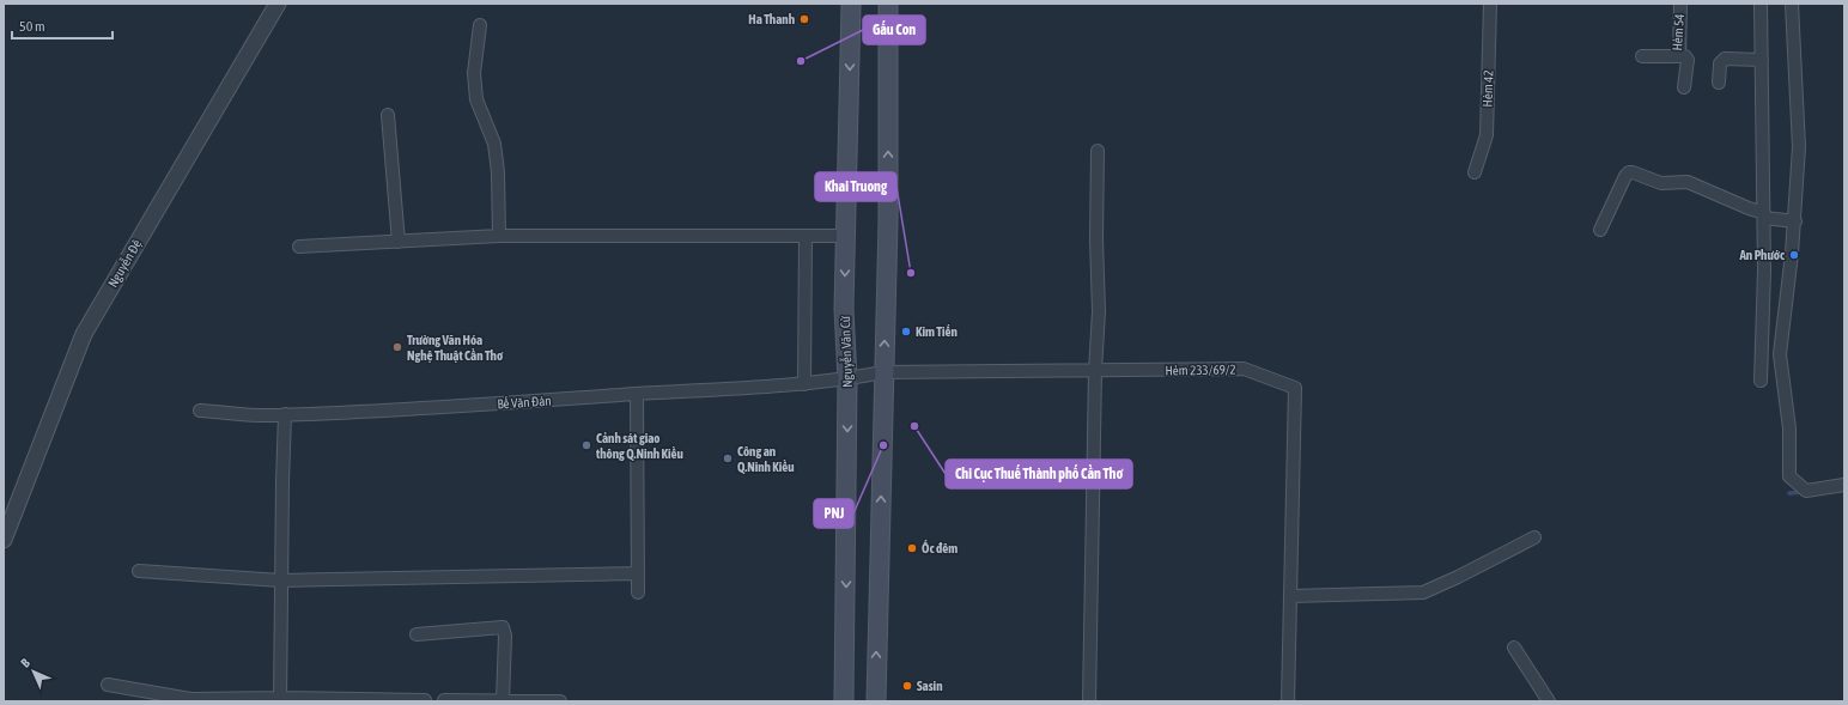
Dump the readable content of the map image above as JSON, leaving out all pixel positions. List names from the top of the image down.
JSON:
{
  "streets": {
    "main road": ["Nguyễn Văn Cừ"],
    "street": [
      "Hèm 54",
      "Hèm 42",
      "Nguyễn Đệ",
      "Hẻm 233/69/2",
      "Bế Văn Đàn"
    ]
  },
  "crossings": [
    ["Nguyễn Văn Cừ", "Hẻm 233/69/2"],
    ["Nguyễn Văn Cừ", "Bế Văn Đàn"],
    ["Hẻm 233/69/2", "Bế Văn Đàn"]
  ],
  "places": [
    "Ha Thanh",
    "Gấu Con",
    "An Phước",
    "Khai Truong",
    "Kim Tiến",
    "Trường Văn Hóa Nghệ Thuật Cần Thơ",
    "Chi Cục Thuế Thành phố Cần Thơ",
    "Cảnh sát giao thông Q.Ninh Kiều",
    "PNJ",
    "Công an Q.Ninh Kiều",
    "Ốc đêm",
    "Sasin"
  ],
  "scale_bar": "50 m",
  "north": "top left"
}
